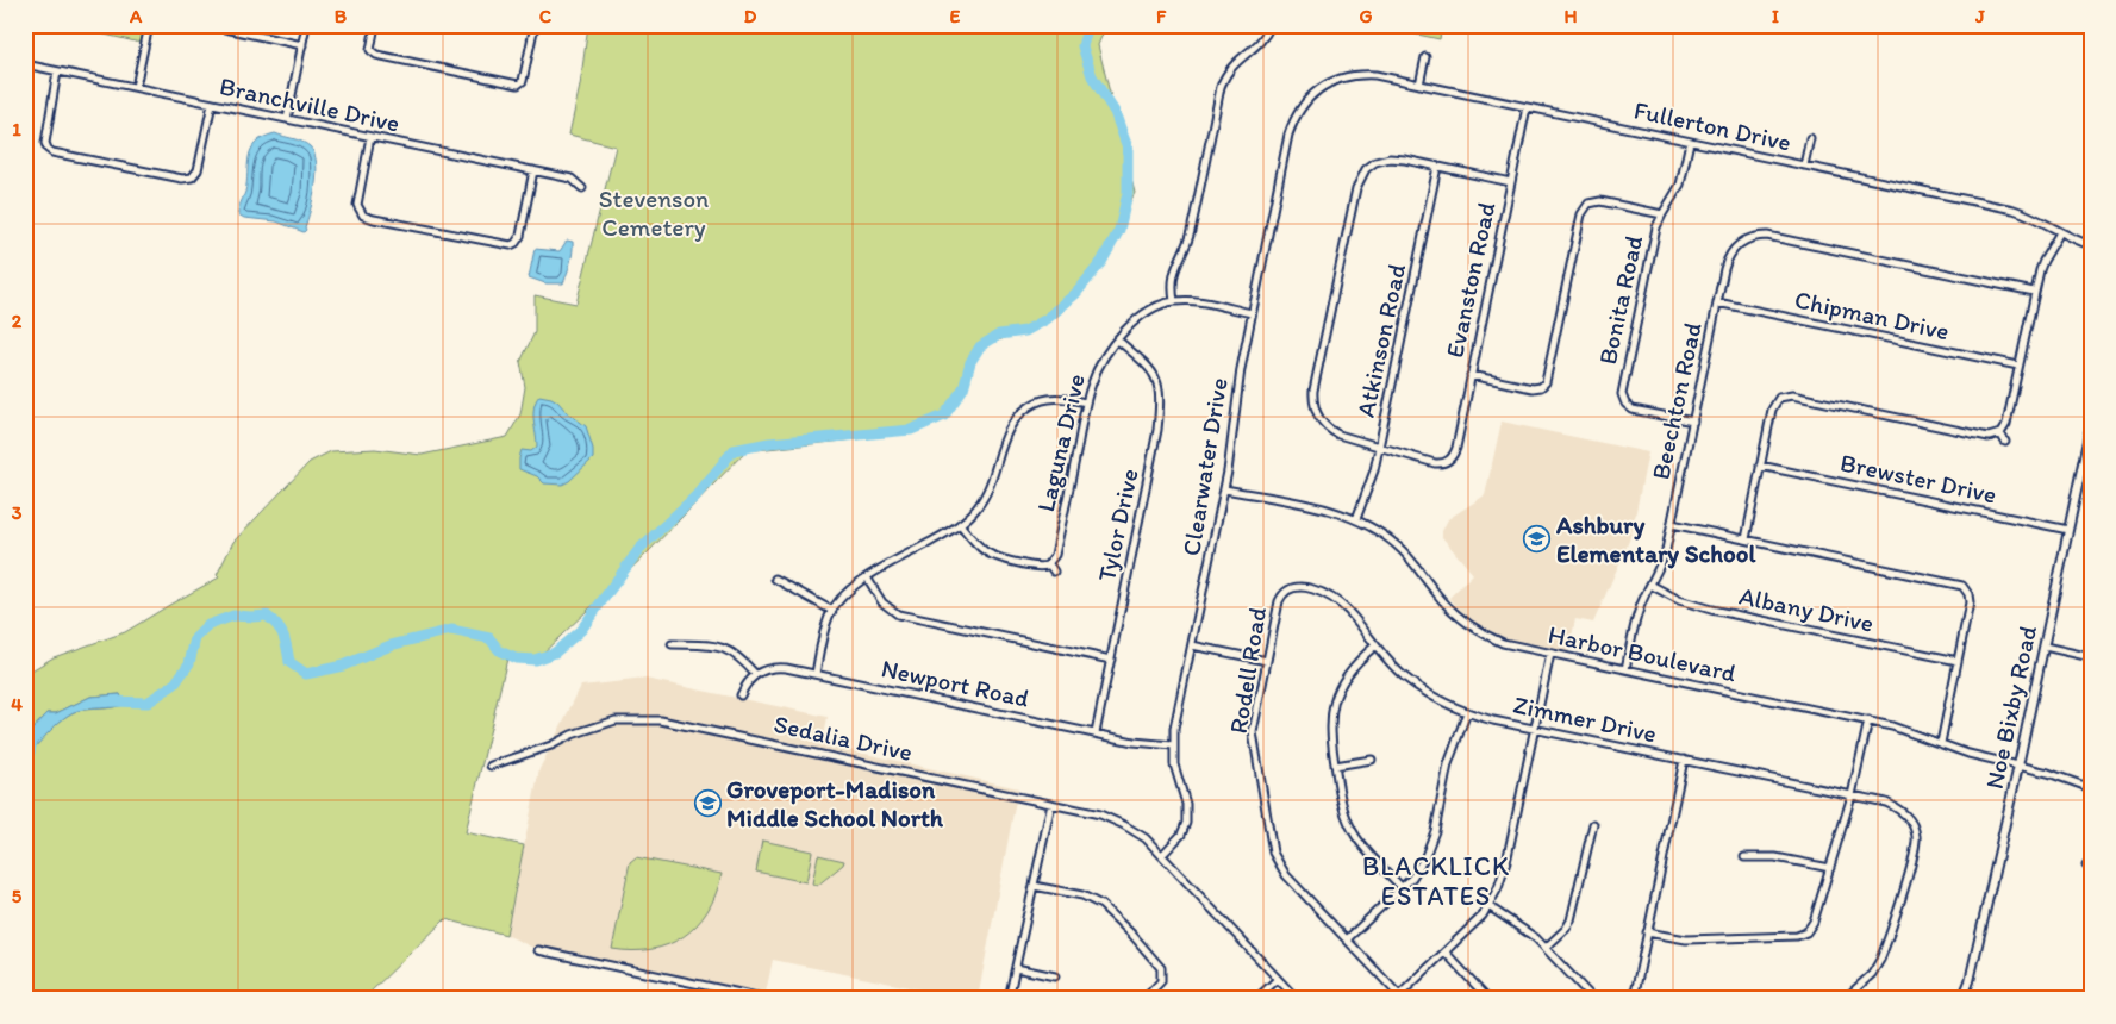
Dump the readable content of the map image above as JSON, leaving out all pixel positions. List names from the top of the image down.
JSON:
{
  "streets": {
    "street": [
      "Branchville Drive",
      "Fullerton Drive",
      "Evanston Road",
      "Bonita Road",
      "Chipman Drive",
      "Atkinson Road",
      "Beechton Road",
      "Laguna Drive",
      "Clearwater Drive",
      "Brewster Drive",
      "Tylor Drive",
      "Albany Drive",
      "Harbor Boulevard",
      "Rodell Road",
      "Newport Road",
      "Noe Bixby Road",
      "Zimmer Drive",
      "Sedalia Drive"
    ]
  },
  "crossings": [
    ["Fullerton Drive", "Evanston Road"],
    ["Fullerton Drive", "Bonita Road"],
    ["Fullerton Drive", "Clearwater Drive"],
    ["Evanston Road", "Atkinson Road"],
    ["Bonita Road", "Beechton Road"],
    ["Chipman Drive", "Beechton Road"],
    ["Atkinson Road", "Harbor Boulevard"],
    ["Beechton Road", "Albany Drive"],
    ["Beechton Road", "Harbor Boulevard"],
    ["Laguna Drive", "Clearwater Drive"],
    ["Laguna Drive", "Tylor Drive"],
    ["Clearwater Drive", "Harbor Boulevard"],
    ["Clearwater Drive", "Newport Road"],
    ["Clearwater Drive", "Sedalia Drive"],
    ["Brewster Drive", "Noe Bixby Road"],
    ["Tylor Drive", "Newport Road"],
    ["Harbor Boulevard", "Noe Bixby Road"],
    ["Rodell Road", "Zimmer Drive"]
  ],
  "districts": ["BLACKLICK ESTATES"],
  "parks": ["Stevenson Cemetery"],
  "places": {
    "school or university": ["Ashbury Elementary School", "Groveport-Madison Middle School North"]
  },
  "grid": {
    "columns": [
      "A",
      "B",
      "C",
      "D",
      "E",
      "F",
      "G",
      "H",
      "I",
      "J"
    ],
    "rows": [
      "1",
      "2",
      "3",
      "4",
      "5"
    ]
  }
}
